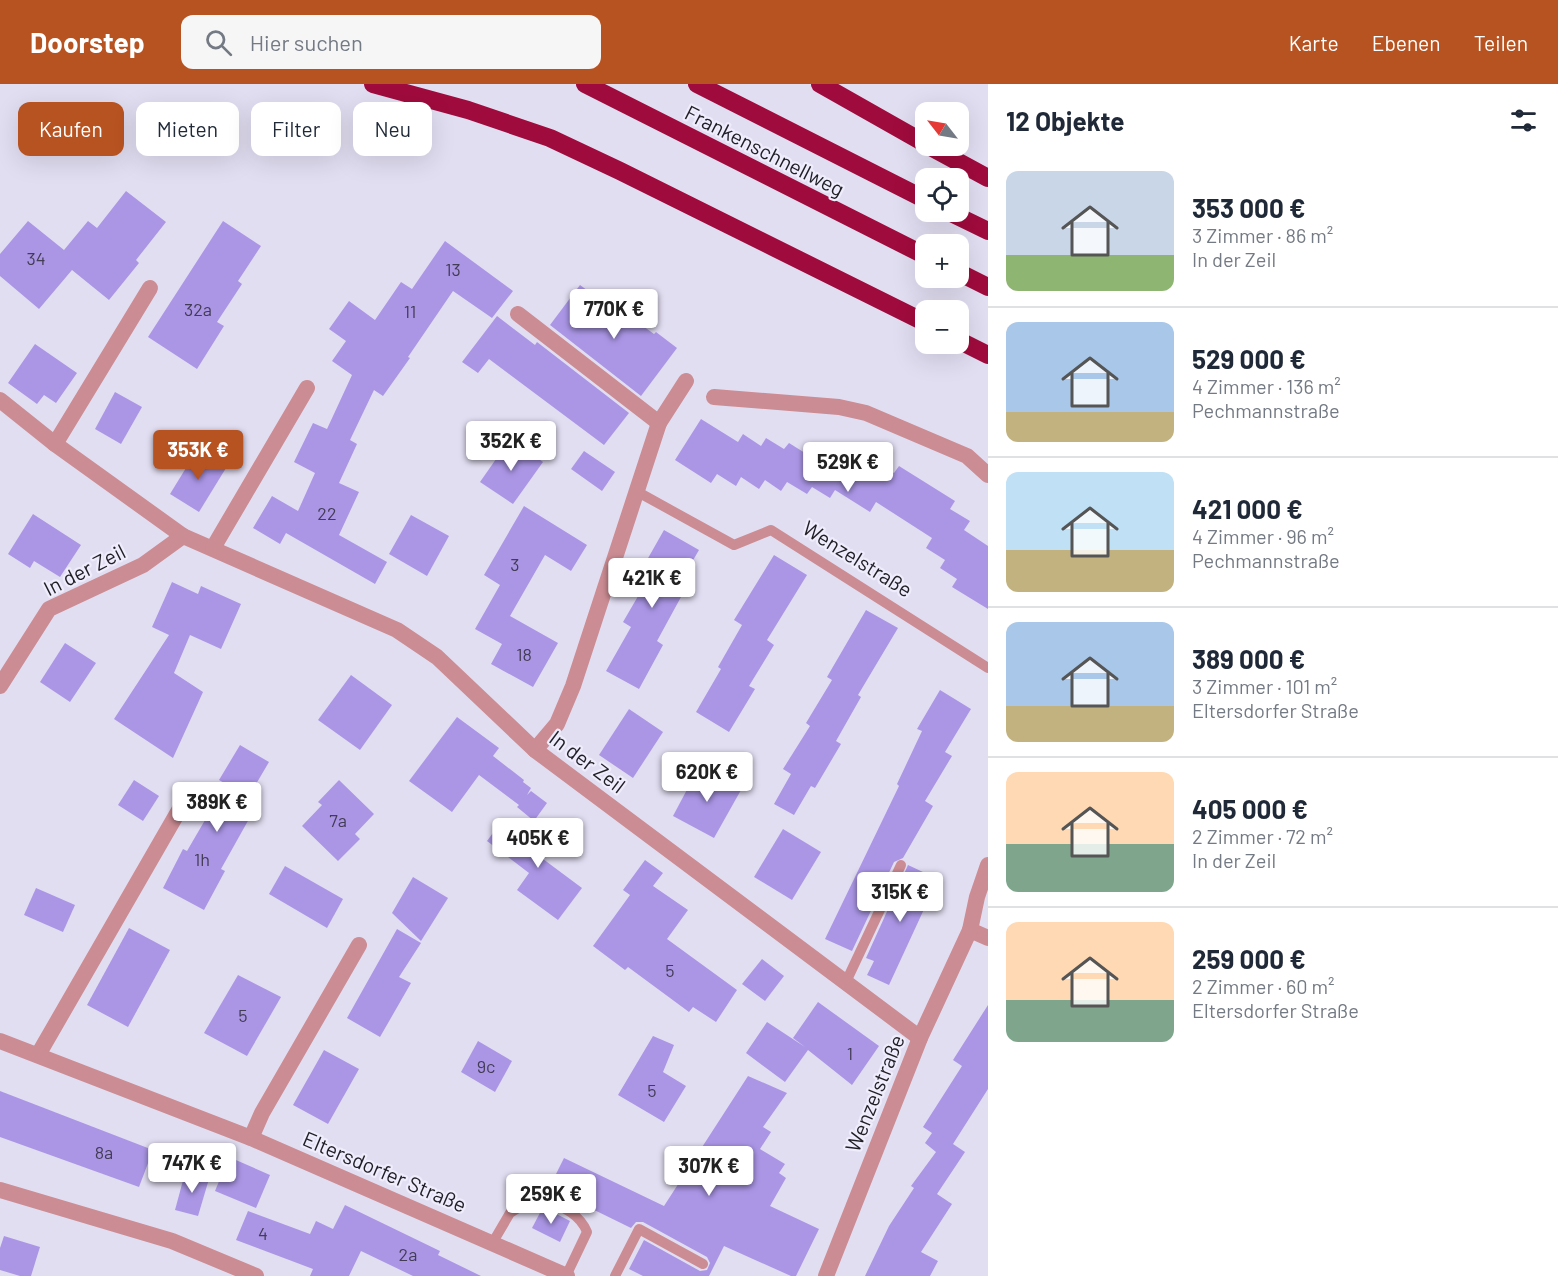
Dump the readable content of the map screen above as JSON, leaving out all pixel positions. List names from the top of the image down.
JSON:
{
  "streets": {
    "highway": ["Frankenschnellweg"],
    "street": ["Wenzelstraße", "In der Zeil", "Eltersdorfer Straße"]
  },
  "crossings": [
    ["Wenzelstraße", "In der Zeil"]
  ],
  "house_numbers": [
    "34",
    "13",
    "32a",
    "11",
    "22",
    "3",
    "18",
    "7a",
    "1h",
    "5",
    "5",
    "1",
    "9c",
    "5",
    "8a",
    "4",
    "2a"
  ],
  "north": "top left",
  "page": {
    "header": "Doorstep",
    "search": "Hier suchen",
    "nav": ["Karte", "Ebenen", "Teilen"],
    "heading": "12 Objekte",
    "map_buttons": ["+", "−"],
    "chip": [
      "Kaufen",
      "Mieten",
      "Filter",
      "Neu"
    ],
    "list": [
      {
        "name": "353 000 €",
        "note": "3 Zimmer · 86 m² · In der Zeil"
      },
      {
        "name": "529 000 €",
        "note": "4 Zimmer · 136 m² · Pechmannstraße"
      },
      {
        "name": "421 000 €",
        "note": "4 Zimmer · 96 m² · Pechmannstraße"
      },
      {
        "name": "389 000 €",
        "note": "3 Zimmer · 101 m² · Eltersdorfer Straße"
      },
      {
        "name": "405 000 €",
        "note": "2 Zimmer · 72 m² · In der Zeil"
      },
      {
        "name": "259 000 €",
        "note": "2 Zimmer · 60 m² · Eltersdorfer Straße"
      }
    ],
    "price": [
      "770K €",
      "352K €",
      "353K €",
      "529K €",
      "421K €",
      "620K €",
      "389K €",
      "405K €",
      "315K €",
      "747K €",
      "307K €",
      "259K €"
    ]
  }
}
